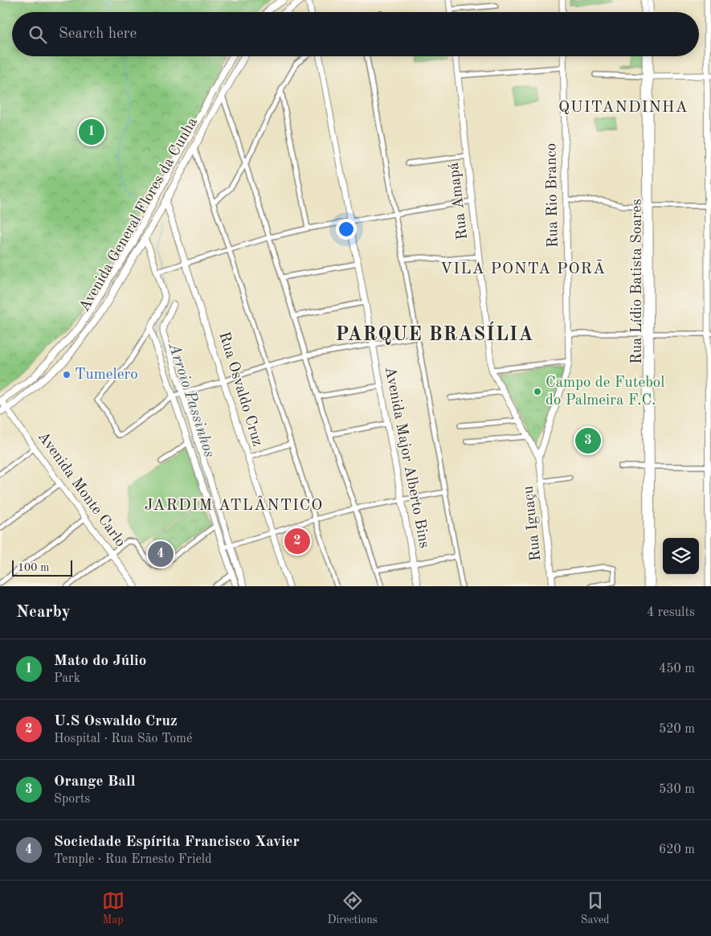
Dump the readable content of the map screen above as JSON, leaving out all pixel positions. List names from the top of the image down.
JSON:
{
  "streets": {
    "main road": ["Avenida General Flores da Cunha"],
    "street": [
      "Rua Rio Branco",
      "Rua Amapá",
      "Rua Lídio Batista Soares",
      "Rua Osvaldo Cruz",
      "Avenida Major Alberto Bins",
      "Avenida Monte Carlo",
      "Rua Iguaçu"
    ]
  },
  "crossings": [
    ["Rua Rio Branco", "Rua Amapá"],
    ["Rua Rio Branco", "Rua Iguaçu"],
    ["Rua Amapá", "Rua Iguaçu"],
    ["Avenida General Flores da Cunha", "Rua Osvaldo Cruz"],
    ["Avenida General Flores da Cunha", "Avenida Monte Carlo"]
  ],
  "districts": [
    "QUITANDINHA",
    "VILA PONTA PORÃ",
    "PARQUE BRASÍLIA",
    "JARDIM ATLÂNTICO"
  ],
  "water": ["Arroio Passinhos"],
  "places": ["Tumelero", "Campo de Futebol do Palmeira F.C."],
  "scale_bar": "100 m",
  "page": {
    "search": "Search here",
    "pins": [
      "1",
      "3",
      "2",
      "4"
    ],
    "scale": "100 m",
    "heading": ["Nearby", "4 results"],
    "list": [
      {
        "mark": "1",
        "name": "Mato do Júlio",
        "note": "Park",
        "value": "450 m"
      },
      {
        "mark": "2",
        "name": "U.S Oswaldo Cruz",
        "note": "Hospital · Rua São Tomé",
        "value": "520 m"
      },
      {
        "mark": "3",
        "name": "Orange Ball",
        "note": "Sports",
        "value": "530 m"
      },
      {
        "mark": "4",
        "name": "Sociedade Espírita Francisco Xavier",
        "note": "Temple · Rua Ernesto Frield",
        "value": "620 m"
      }
    ],
    "nav": ["Map", "Directions", "Saved"]
  }
}
